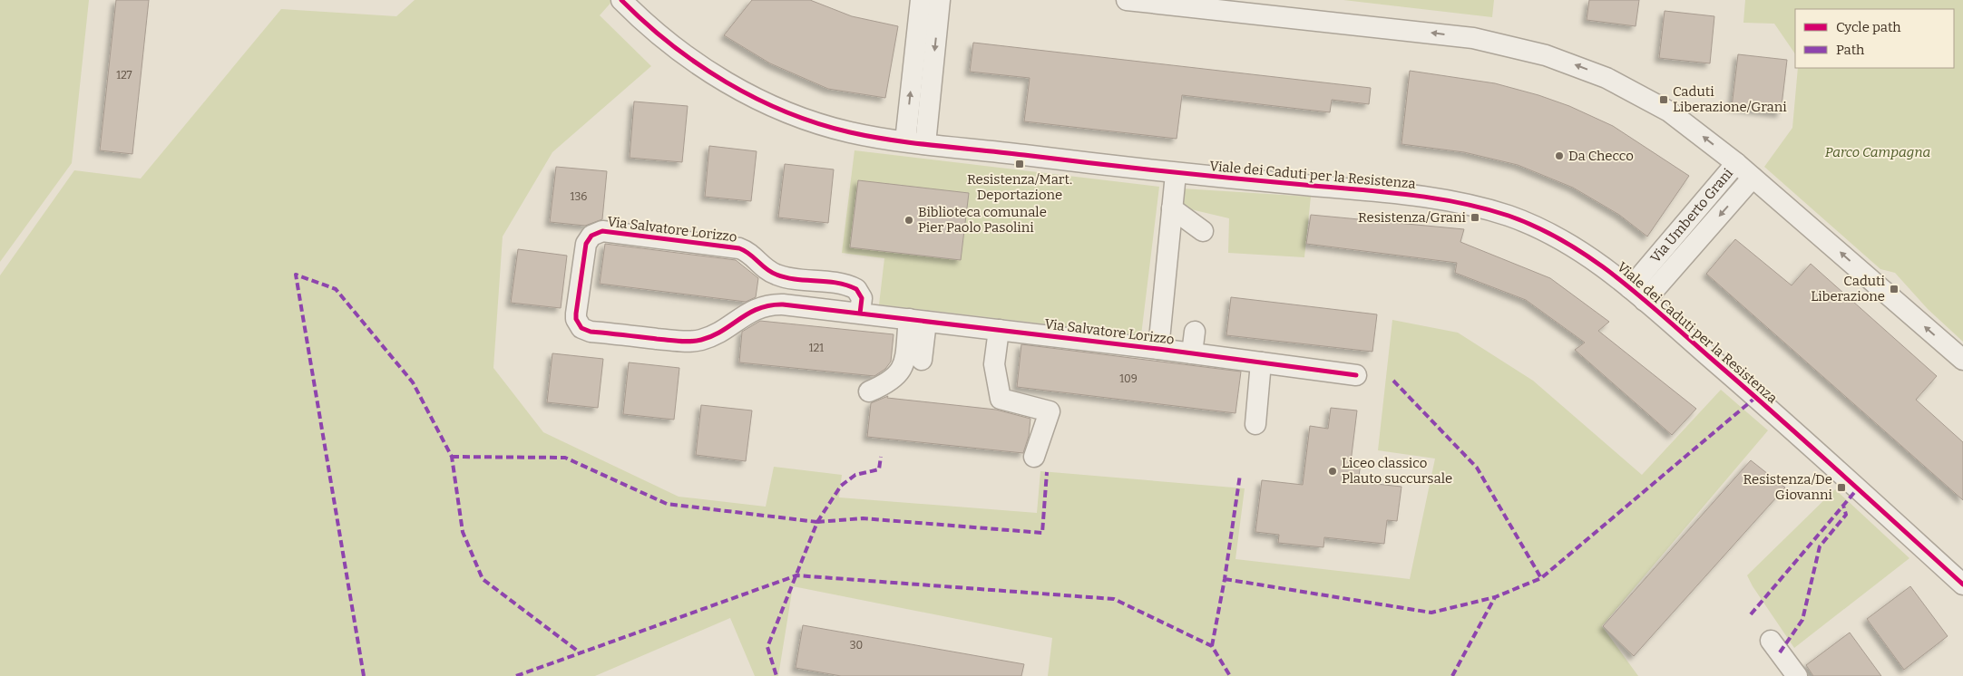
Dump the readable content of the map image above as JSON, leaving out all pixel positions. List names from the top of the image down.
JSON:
{
  "streets": {
    "street": ["Viale dei Caduti per la Resistenza", "Via Umberto Grani", "Via Salvatore Lorizzo"]
  },
  "crossings": [
    ["Viale dei Caduti per la Resistenza", "Via Umberto Grani"],
    ["Viale dei Caduti per la Resistenza", "Via Salvatore Lorizzo"]
  ],
  "parks": ["Parco Campagna"],
  "places": {
    "transit": [
      "Caduti Liberazione/Grani",
      "Resistenza/Mart. Deportazione",
      "Resistenza/Grani",
      "Caduti Liberazione",
      "Resistenza/De Giovanni"
    ],
    "other": ["Da Checco", "Biblioteca comunale Pier Paolo Pasolini", "Liceo classico Plauto succursale"]
  },
  "house_numbers": [
    "127",
    "136",
    "121",
    "109",
    "30"
  ],
  "legend": ["Cycle path", "Path"]
}
